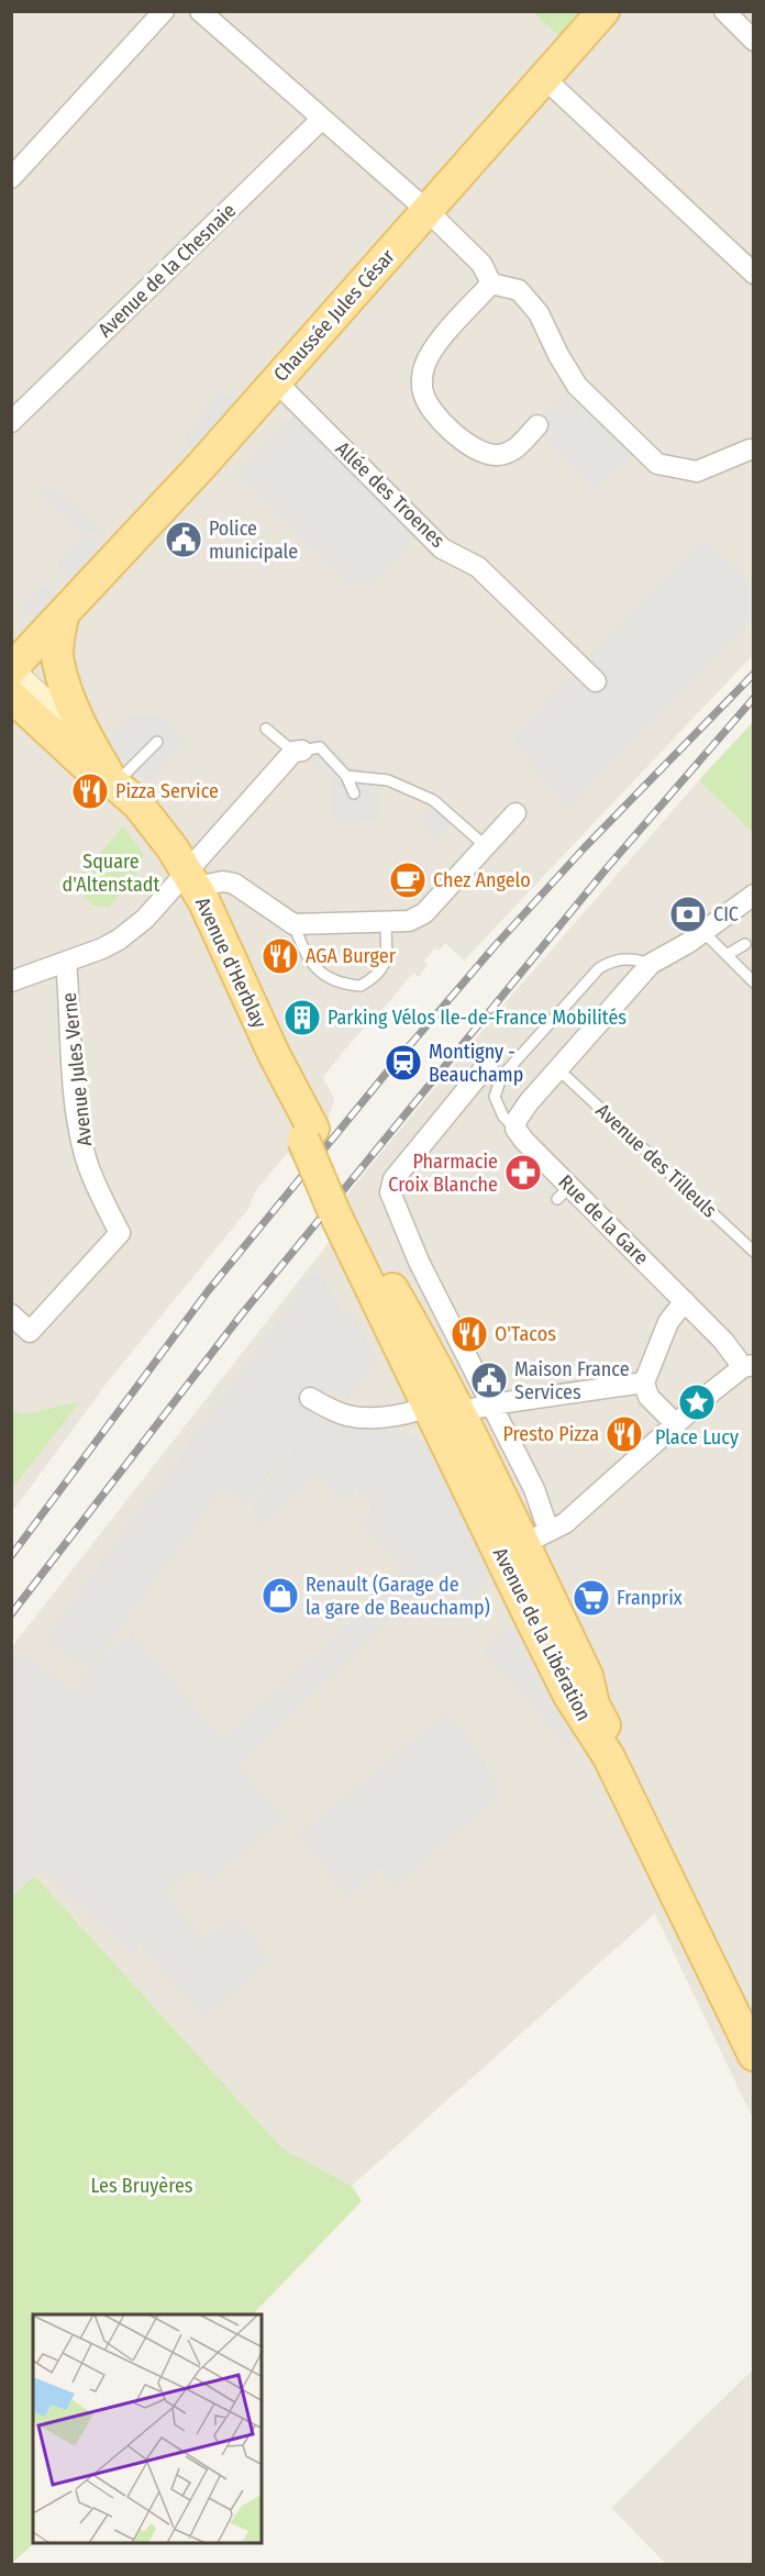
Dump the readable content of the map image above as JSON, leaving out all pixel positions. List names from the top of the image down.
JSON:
{
  "streets": {
    "main road": ["Chaussée Jules César", "Avenue d'Herblay", "Avenue de la Libération"],
    "street": [
      "Avenue de la Chesnaie",
      "Allée des Troenes",
      "Avenue Jules Verne",
      "Rue de la Gare"
    ],
    "lane": ["Avenue des Tilleuls"]
  },
  "crossings": [
    ["Chaussée Jules César", "Allée des Troenes"],
    ["Avenue d'Herblay", "Avenue de la Libération"]
  ],
  "parks": ["Square d'Altenstadt", "Les Bruyères"],
  "places": {
    "public building": ["Police municipale", "Maison France Services"],
    "restaurant": [
      "Pizza Service",
      "AGA Burger",
      "O'Tacos",
      "Presto Pizza"
    ],
    "cafe": ["Chez Angelo"],
    "bank": ["CIC"],
    "building": ["Parking Vélos Ile-de-France Mobilités"],
    "station": ["Montigny - Beauchamp"],
    "pharmacy": ["Pharmacie Croix Blanche"],
    "place": ["Place Lucy"],
    "shop": ["Renault (Garage de la gare de Beauchamp)"],
    "supermarket": ["Franprix"]
  }
}
